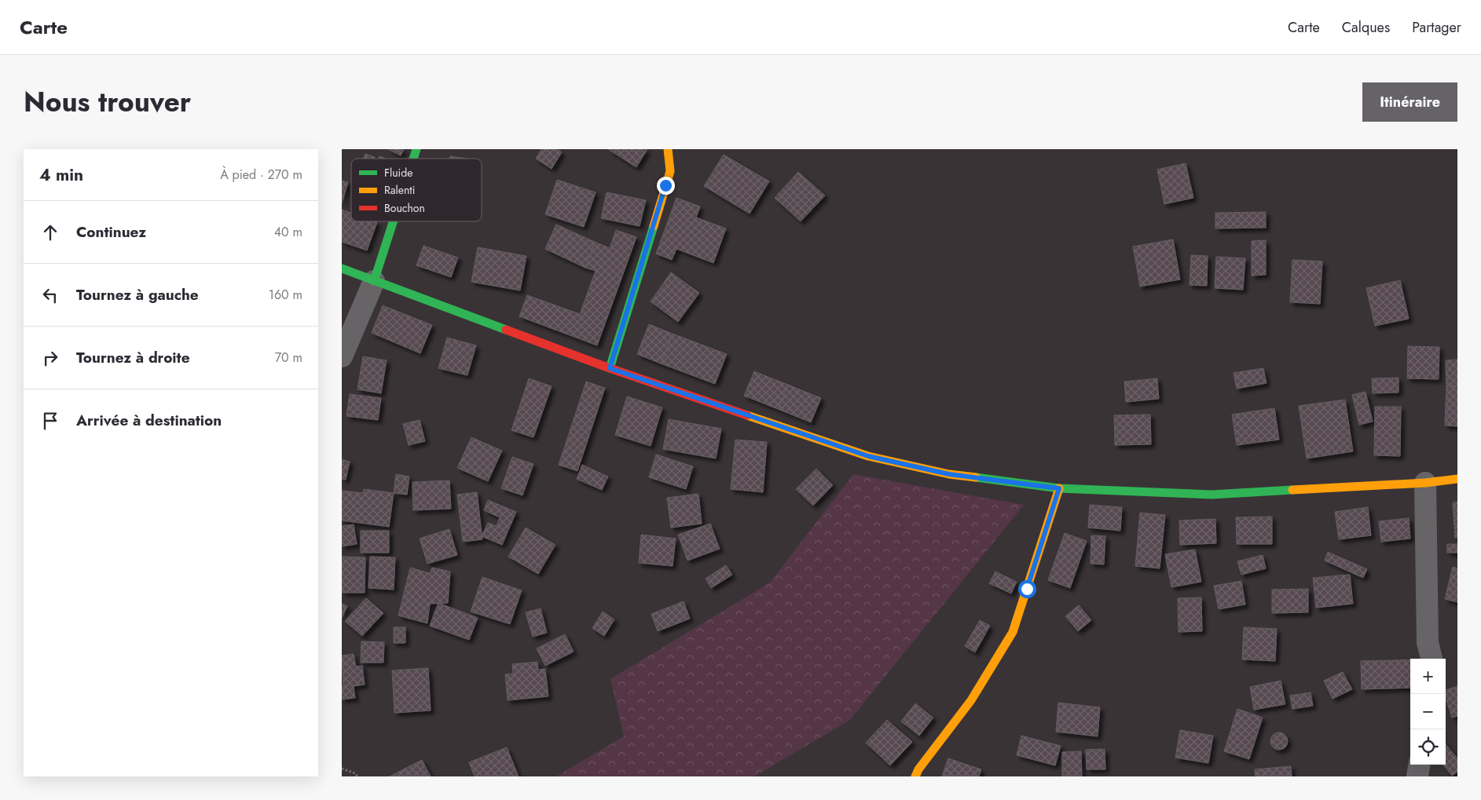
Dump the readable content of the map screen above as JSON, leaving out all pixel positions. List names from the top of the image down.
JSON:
{
  "legend": ["Fluide", "Ralenti", "Bouchon"],
  "page": {
    "header": "Carte",
    "nav": ["Carte", "Calques", "Partager"],
    "title": "Nous trouver",
    "buttons": "Itinéraire",
    "heading": ["4 min", "À pied · 270 m"],
    "list": [
      ["Continuez", "40 m"],
      ["Tournez à gauche", "160 m"],
      ["Tournez à droite", "70 m"],
      "Arrivée à destination"
    ],
    "map_buttons": ["+", "−"]
  }
}
